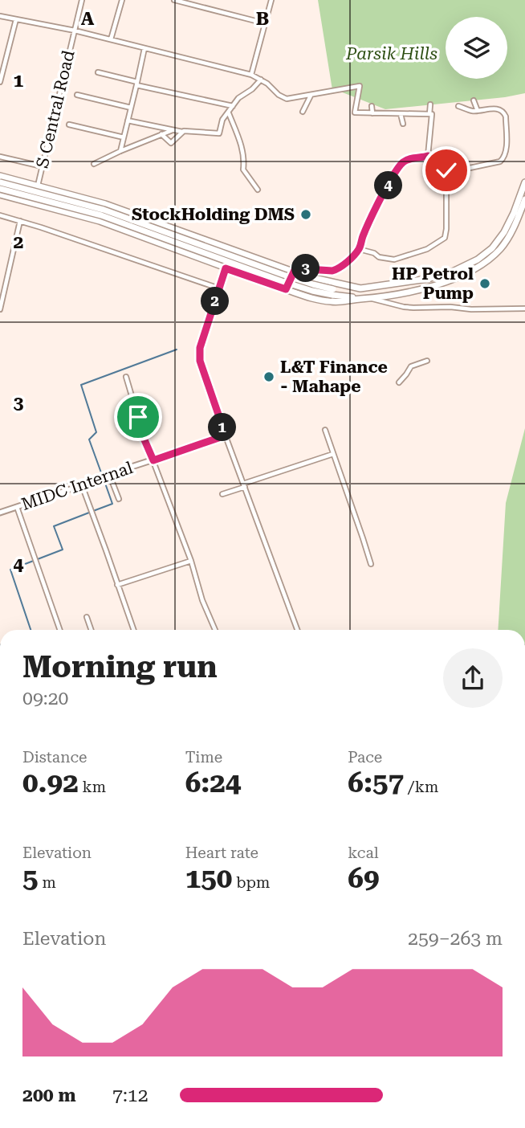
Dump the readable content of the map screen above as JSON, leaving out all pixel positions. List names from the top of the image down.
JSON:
{
  "streets": {
    "street": ["S Central Road", "MIDC Internal"]
  },
  "parks": ["Parsik Hills"],
  "places": ["StockHolding DMS", "HP Petrol Pump", "L&T Finance - Mahape"],
  "page": {
    "pins": [
      "4",
      "3",
      "2",
      "1"
    ],
    "heading": ["Morning run", "09:20"],
    "stats": [
      ["Distance", "0.92 km"],
      ["Time", "6:24"],
      ["Pace", "6:57 /km"],
      ["Elevation", "5 m"],
      ["Heart rate", "150 bpm"],
      ["kcal", "69"]
    ],
    "chart": ["Elevation", "259–263 m"],
    "list": [
      {
        "name": "200 m",
        "note": "7:12"
      }
    ]
  },
  "grid": {
    "columns": ["A", "B"],
    "rows": [
      "1",
      "2",
      "3",
      "4"
    ]
  }
}
